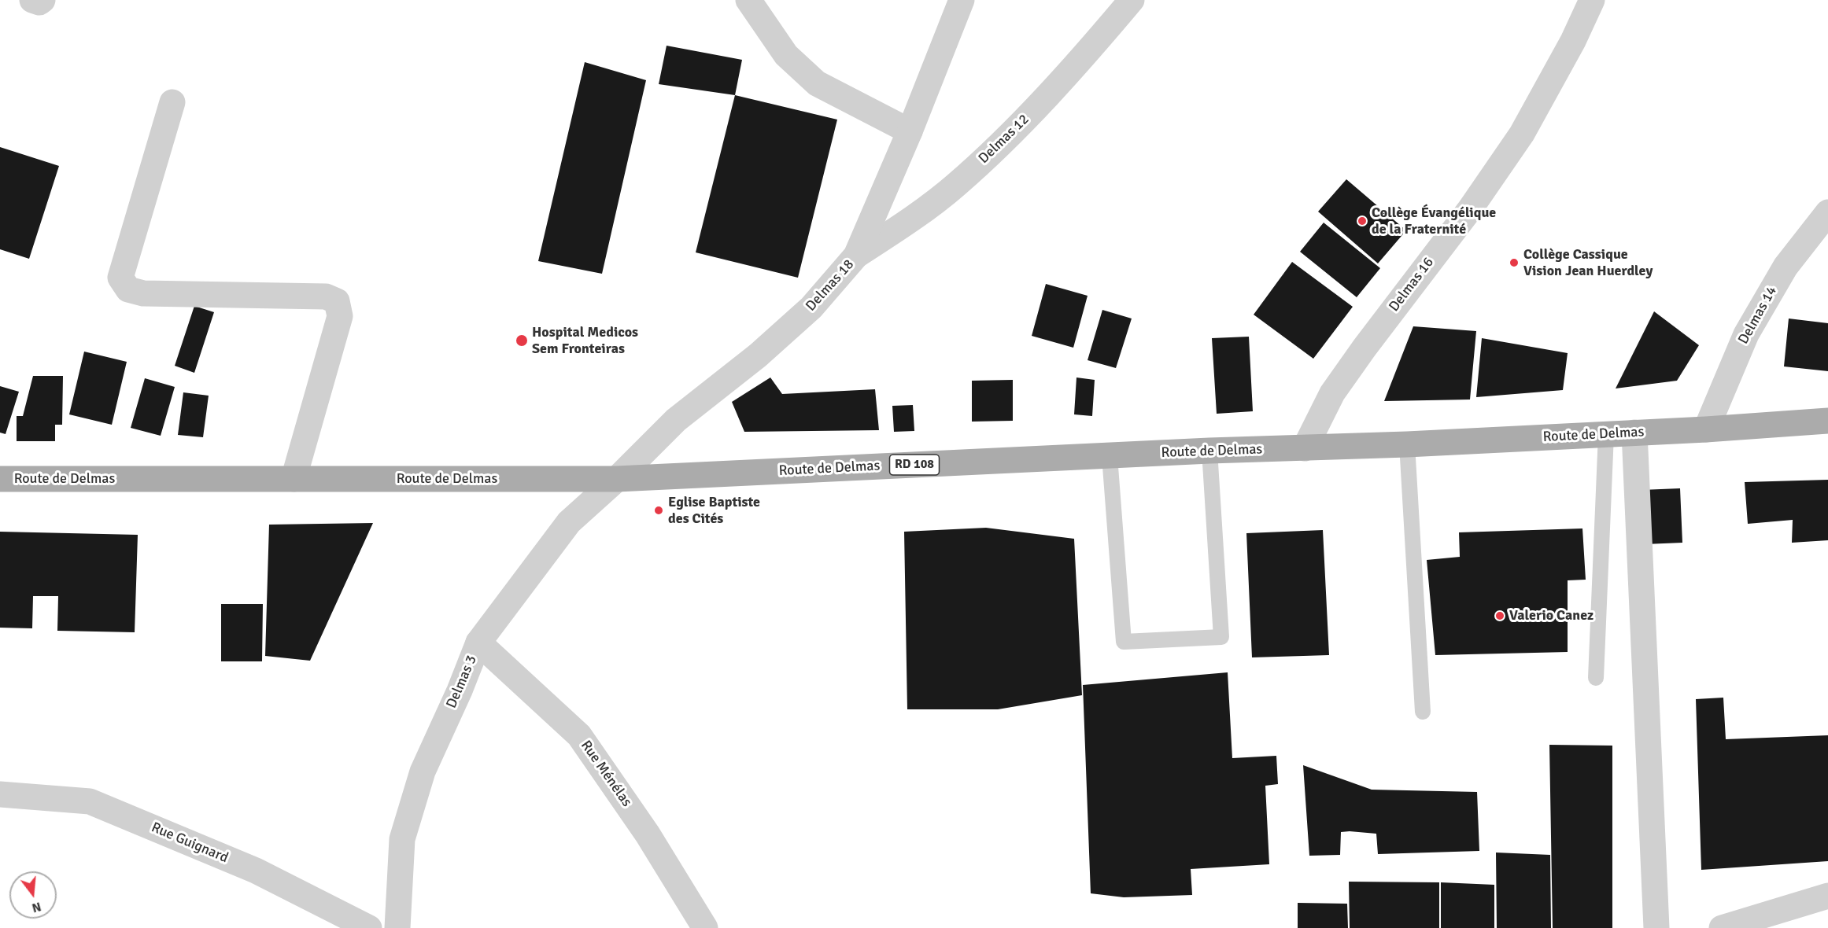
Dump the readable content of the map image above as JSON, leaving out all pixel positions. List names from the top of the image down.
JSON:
{
  "streets": {
    "main road": ["Route de Delmas", "RD 108"],
    "street": [
      "Delmas 12",
      "Delmas 16",
      "Delmas 18",
      "Delmas 14",
      "Delmas 3",
      "Rue Ménélas",
      "Rue Guignard"
    ]
  },
  "crossings": [
    ["Delmas 12", "Delmas 18"],
    ["Delmas 16", "Route de Delmas"],
    ["Delmas 18", "Route de Delmas"],
    ["Delmas 18", "Delmas 3"],
    ["Delmas 14", "Route de Delmas"],
    ["Route de Delmas", "Delmas 3"],
    ["Delmas 3", "Rue Ménélas"]
  ],
  "places": [
    "Collège Évangélique de la Fraternité",
    "Collège Cassique Vision Jean Huerdley",
    "Hospital Medicos Sem Fronteiras",
    "Eglise Baptiste des Cités",
    "Valerio Canez"
  ],
  "north": "bottom"
}
